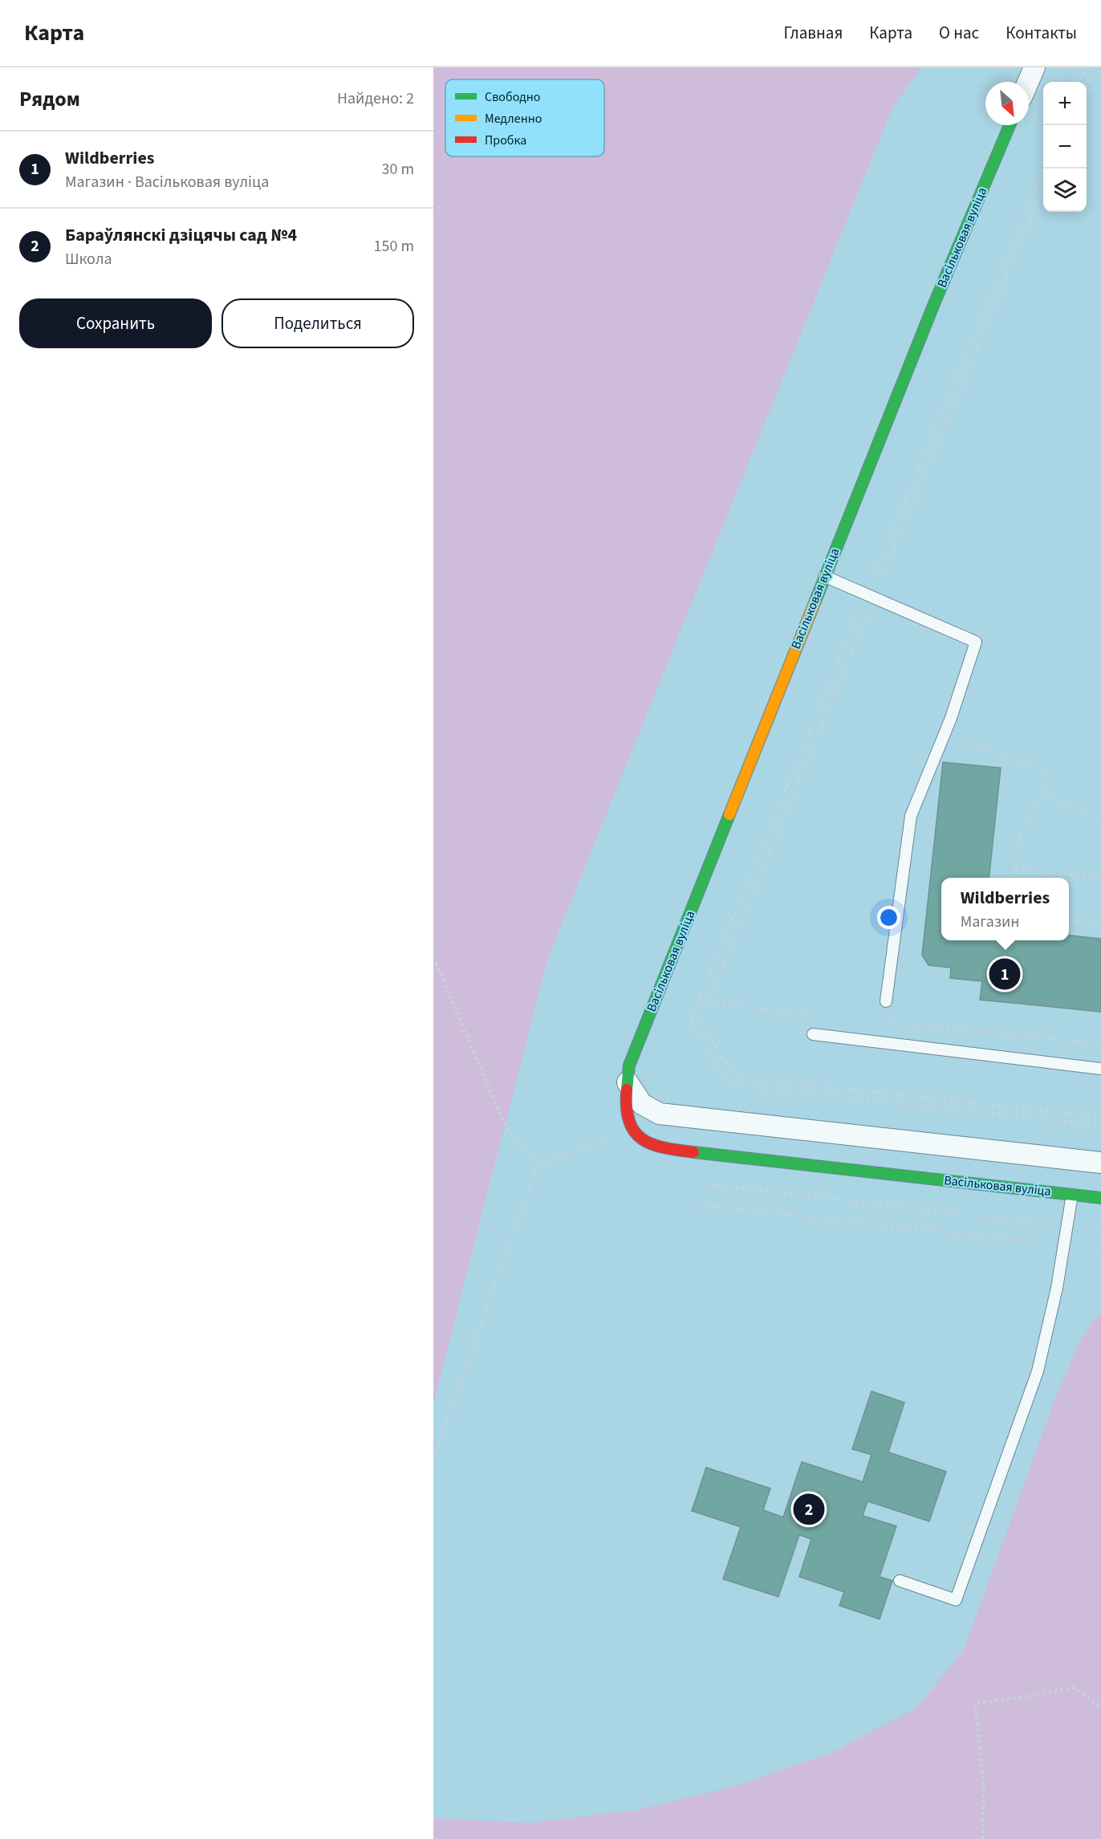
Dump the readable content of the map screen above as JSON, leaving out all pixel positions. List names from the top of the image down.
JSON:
{
  "streets": {
    "street": ["Васільковая вуліца"]
  },
  "legend": ["Свободно", "Медленно", "Пробка"],
  "north": "bottom right",
  "page": {
    "header": "Карта",
    "nav": [
      "Главная",
      "Карта",
      "О нас",
      "Контакты"
    ],
    "heading": ["Рядом", "Найдено: 2"],
    "map_buttons": ["+", "−"],
    "list": [
      {
        "mark": "1",
        "name": "Wildberries",
        "note": "Магазин · Васільковая вуліца",
        "value": "30 m"
      },
      {
        "mark": "2",
        "name": "Бараўлянскі дзіцячы сад №4",
        "note": "Школа",
        "value": "150 m"
      }
    ],
    "buttons": ["Сохранить", "Поделиться"],
    "popup": ["Wildberries", "Магазин"],
    "pins": ["1", "2"]
  }
}
